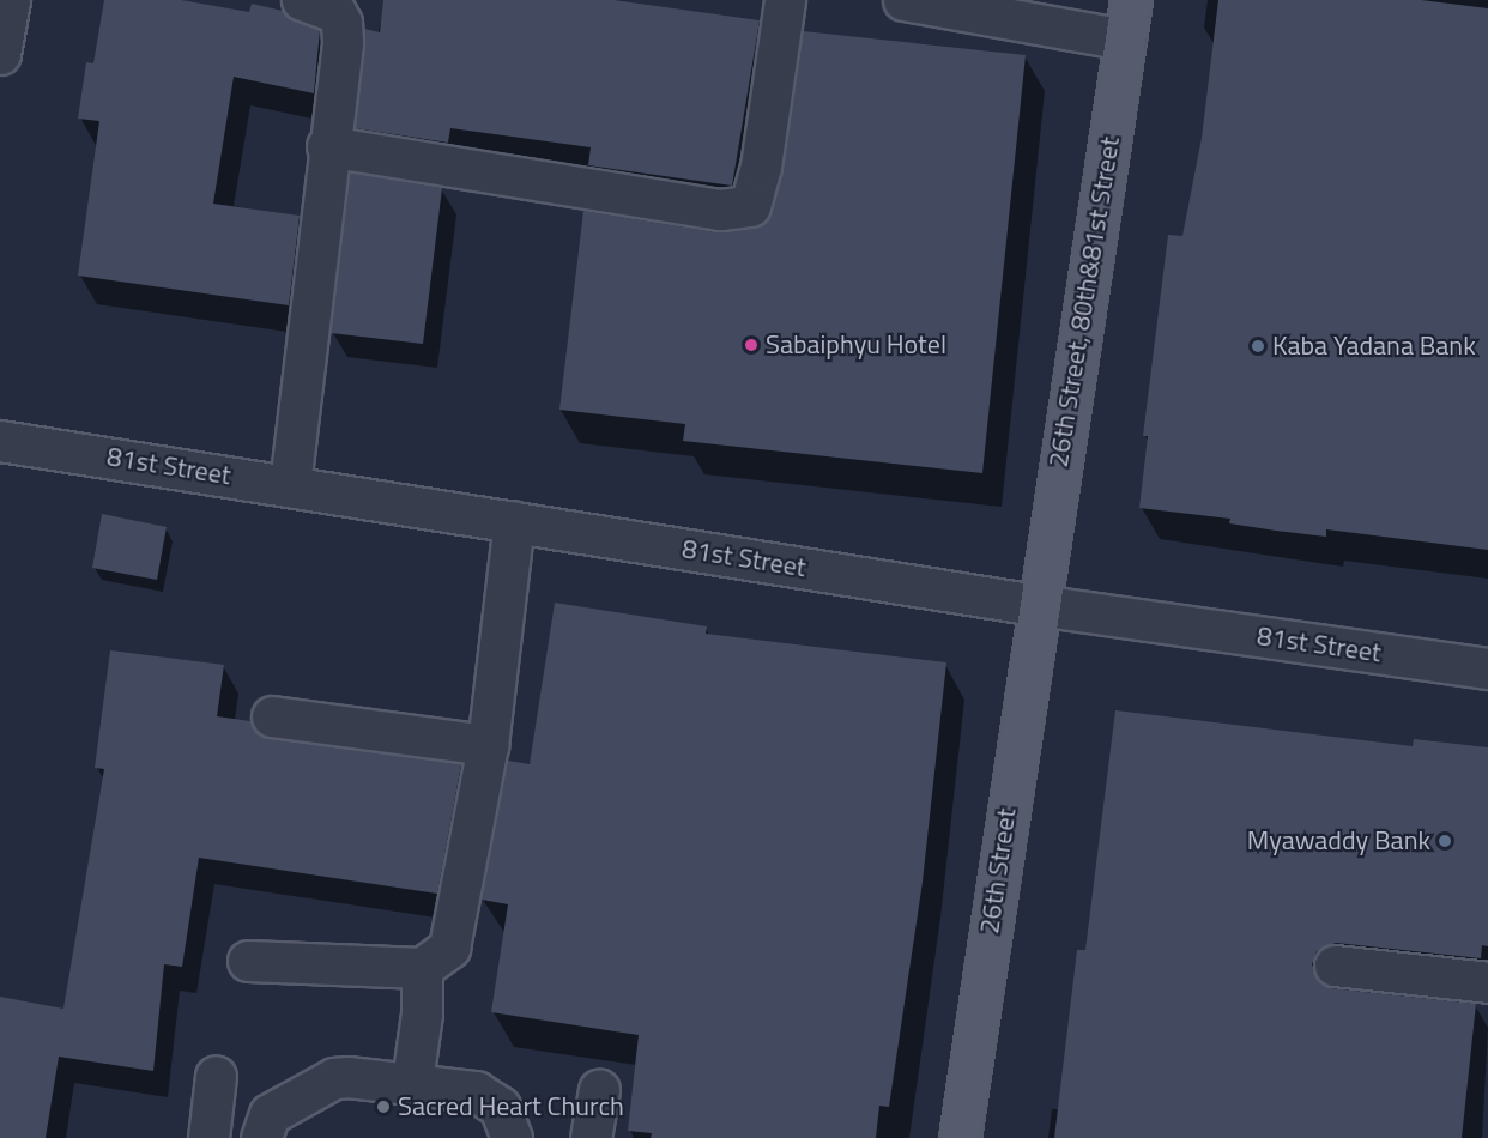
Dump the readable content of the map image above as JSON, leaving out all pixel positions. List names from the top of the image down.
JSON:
{
  "streets": {
    "main road": ["26th Street, 80th&81st Street", "26th Street"],
    "street": ["81st Street"]
  },
  "crossings": [
    ["26th Street, 80th&81st Street", "81st Street"],
    ["26th Street, 80th&81st Street", "26th Street"],
    ["81st Street", "26th Street"]
  ],
  "places": [
    "Sabaiphyu Hotel",
    "Kaba Yadana Bank",
    "Myawaddy Bank",
    "Sacred Heart Church"
  ]
}
